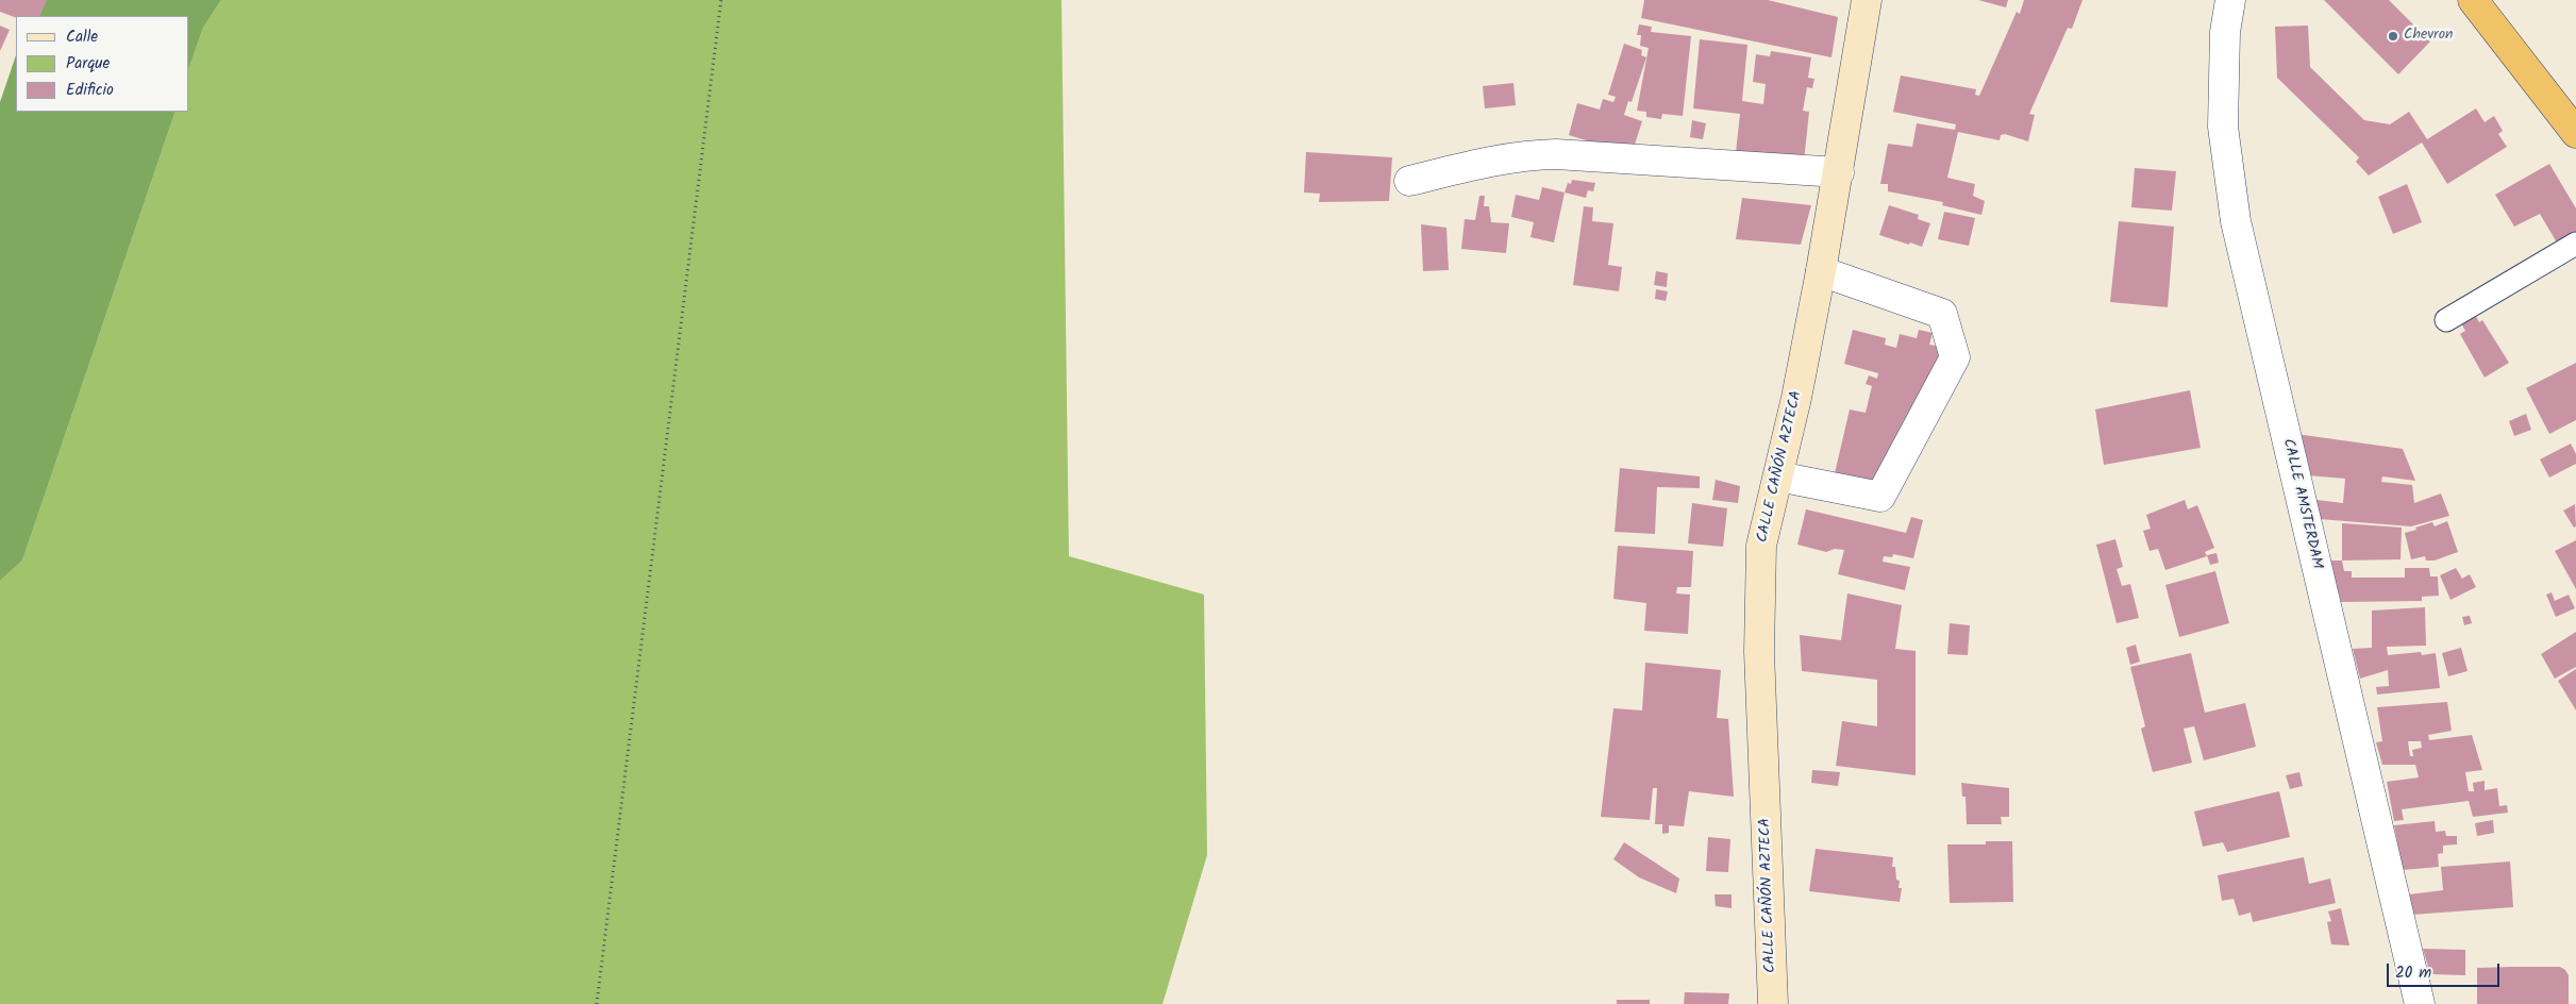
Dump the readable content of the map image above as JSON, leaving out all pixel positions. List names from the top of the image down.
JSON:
{
  "streets": {
    "main road": ["CALLE CAÑÓN AZTECA"],
    "street": ["CALLE AMSTERDAM"]
  },
  "places": ["Chevron"],
  "legend": ["Calle", "Parque", "Edificio"],
  "scale_bar": "20 m"
}
